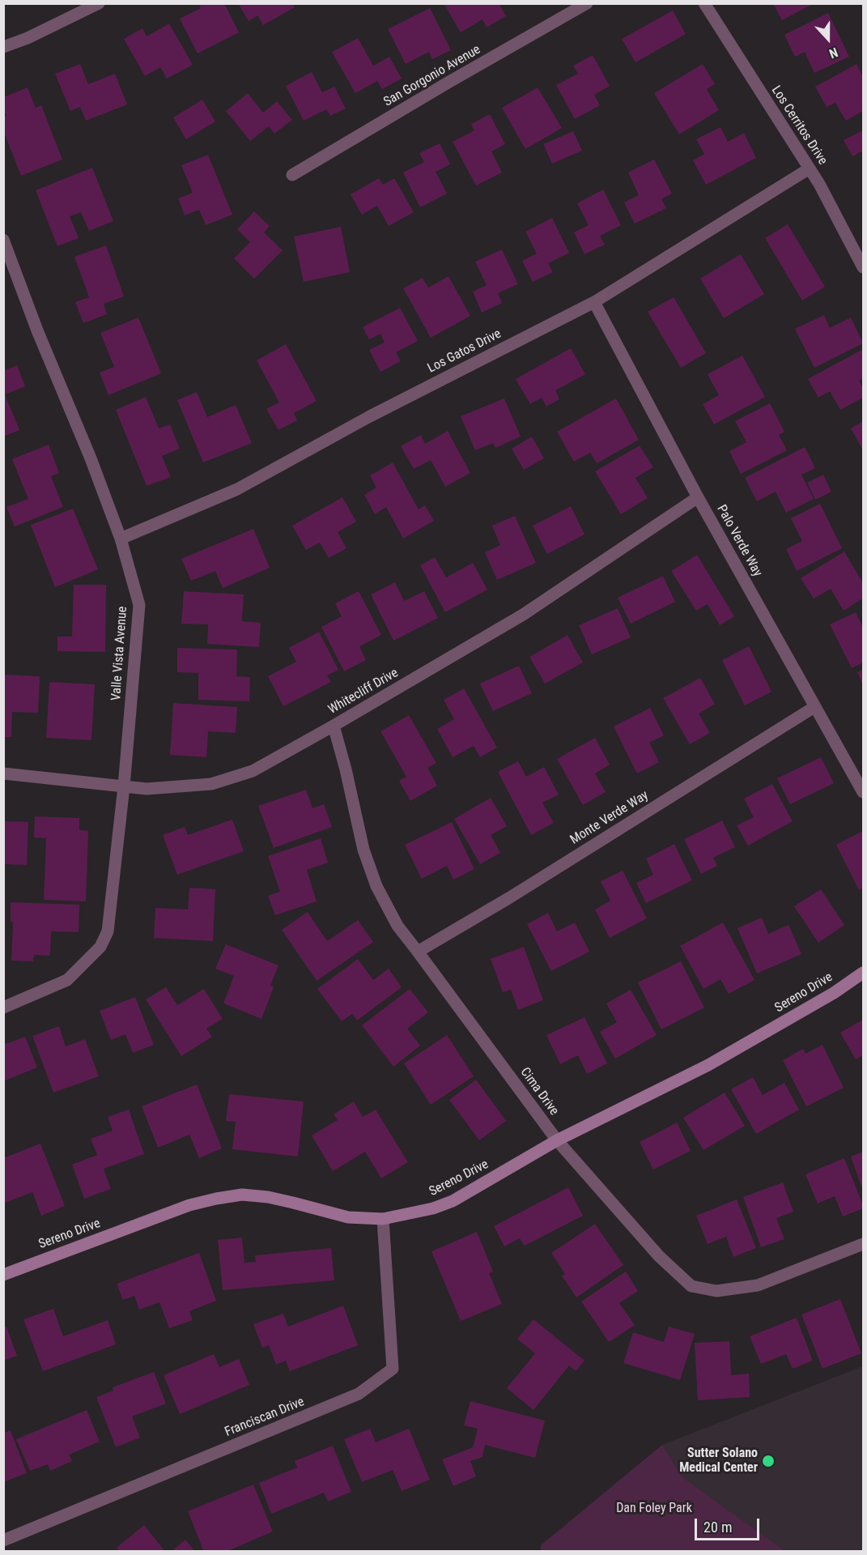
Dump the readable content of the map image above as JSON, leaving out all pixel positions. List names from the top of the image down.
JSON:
{
  "streets": {
    "street": [
      "San Gorgonio Avenue",
      "Los Cerritos Drive",
      "Los Gatos Drive",
      "Palo Verde Way",
      "Valle Vista Avenue",
      "Whitecliff Drive",
      "Monte Verde Way",
      "Sereno Drive",
      "Cima Drive",
      "Franciscan Drive"
    ]
  },
  "crossings": [
    ["Los Cerritos Drive", "Los Gatos Drive"],
    ["Los Gatos Drive", "Palo Verde Way"],
    ["Los Gatos Drive", "Valle Vista Avenue"],
    ["Palo Verde Way", "Whitecliff Drive"],
    ["Palo Verde Way", "Monte Verde Way"],
    ["Valle Vista Avenue", "Whitecliff Drive"],
    ["Whitecliff Drive", "Cima Drive"],
    ["Monte Verde Way", "Cima Drive"],
    ["Sereno Drive", "Cima Drive"],
    ["Sereno Drive", "Franciscan Drive"]
  ],
  "parks": ["Dan Foley Park"],
  "places": ["Sutter Solano Medical Center"],
  "scale_bar": "20 m",
  "north": "bottom"
}
